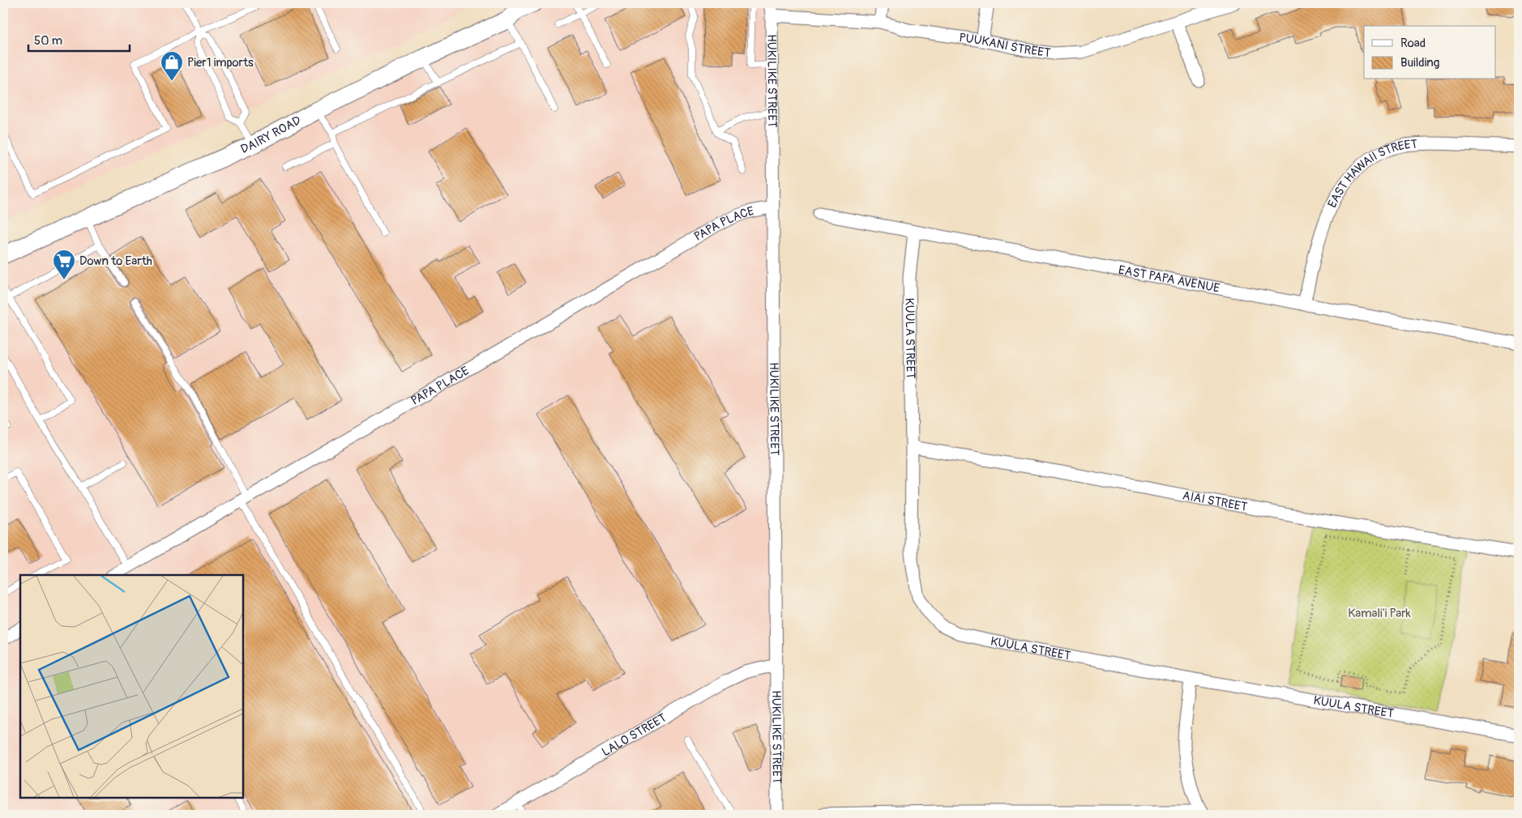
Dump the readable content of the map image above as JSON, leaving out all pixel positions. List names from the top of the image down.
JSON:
{
  "streets": {
    "main road": ["DAIRY ROAD"],
    "street": [
      "PUUKANI STREET",
      "HUKILIKE STREET",
      "EAST HAWAII STREET",
      "PAPA PLACE",
      "EAST PAPA AVENUE",
      "KUULA STREET",
      "AIAI STREET",
      "LALO STREET"
    ]
  },
  "crossings": [
    ["PUUKANI STREET", "HUKILIKE STREET"],
    ["HUKILIKE STREET", "PAPA PLACE"],
    ["HUKILIKE STREET", "LALO STREET"],
    ["EAST HAWAII STREET", "EAST PAPA AVENUE"],
    ["EAST PAPA AVENUE", "KUULA STREET"],
    ["KUULA STREET", "AIAI STREET"]
  ],
  "parks": ["Kamali'i Park"],
  "places": {
    "shop": ["Pier1 imports"],
    "supermarket": ["Down to Earth"]
  },
  "legend": ["Road", "Building"],
  "scale_bar": "50 m"
}
